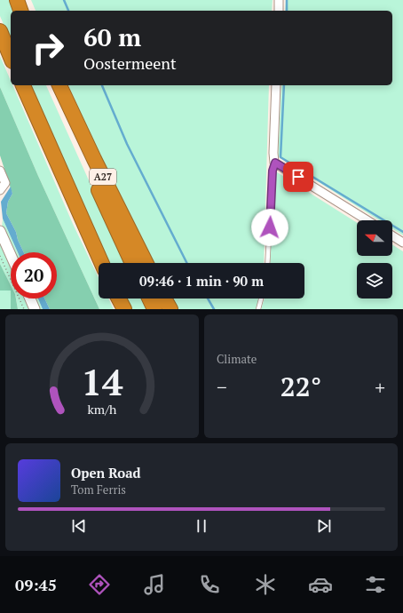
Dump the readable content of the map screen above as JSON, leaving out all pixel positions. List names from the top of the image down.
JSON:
{
  "streets": {
    "highway": ["A27"]
  },
  "north": "left",
  "page": {
    "turn": ["60 m", "Oostermeent"],
    "limit": "20",
    "trip": "09:46 · 1 min · 90 m",
    "tile": "Climate",
    "heat": ["−", "22°", "+"],
    "song": ["Open Road", "Tom Ferris"],
    "tabs": "09:45",
    "gauge": ["14", "km/h"]
  }
}
